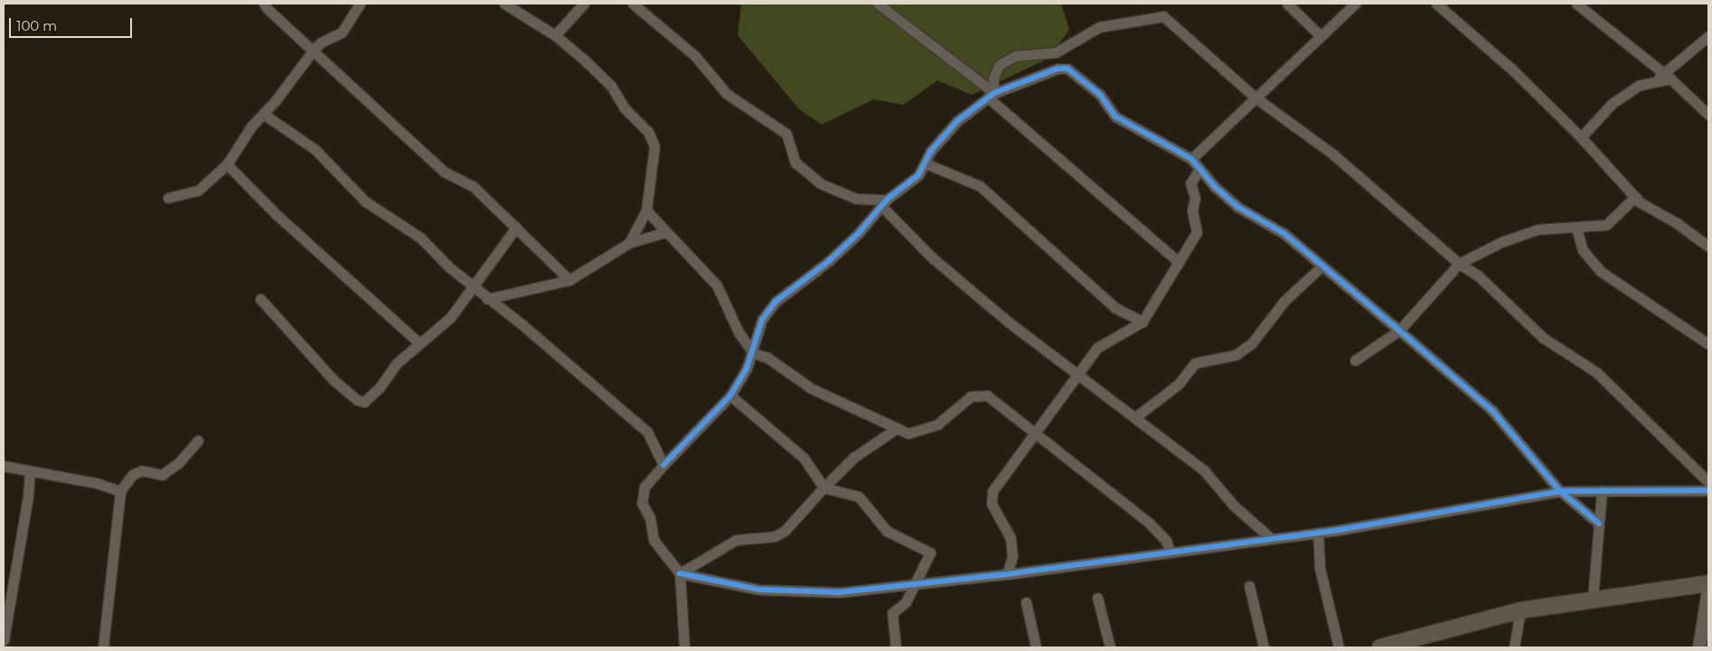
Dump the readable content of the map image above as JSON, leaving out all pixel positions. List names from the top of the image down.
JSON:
{
  "scale_bar": "100 m"
}
